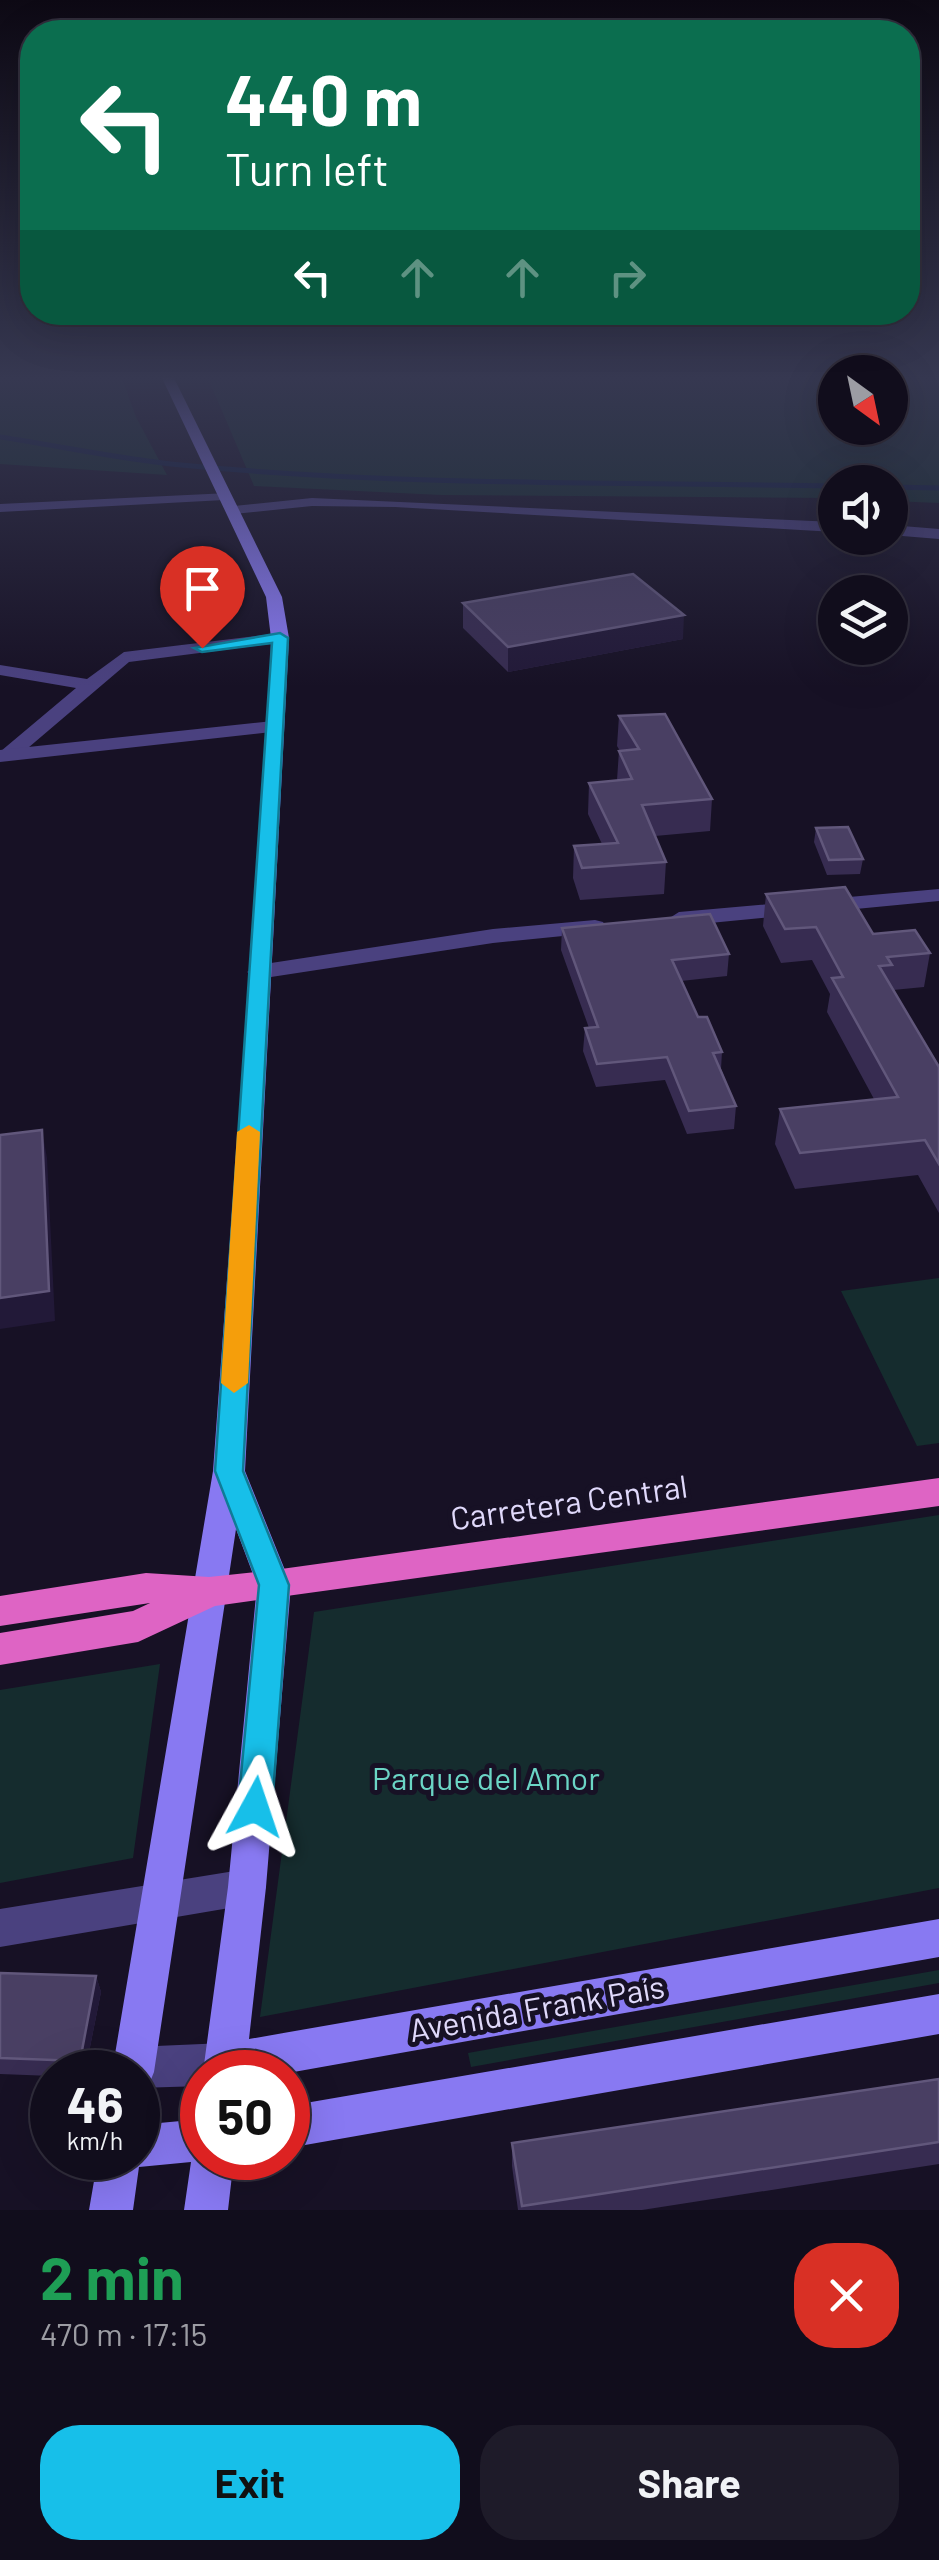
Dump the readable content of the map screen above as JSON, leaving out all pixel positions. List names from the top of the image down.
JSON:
{
  "streets": {
    "highway": ["Carretera Central"],
    "main road": ["Avenida Frank País"]
  },
  "parks": ["Parque del Amor"],
  "north": "bottom right",
  "page": {
    "turn": ["440 m", "Turn left"],
    "speed": "46 km/h",
    "limit": "50",
    "heading": ["2 min", "470 m · 17:15"],
    "buttons": ["Exit", "Share"]
  }
}
